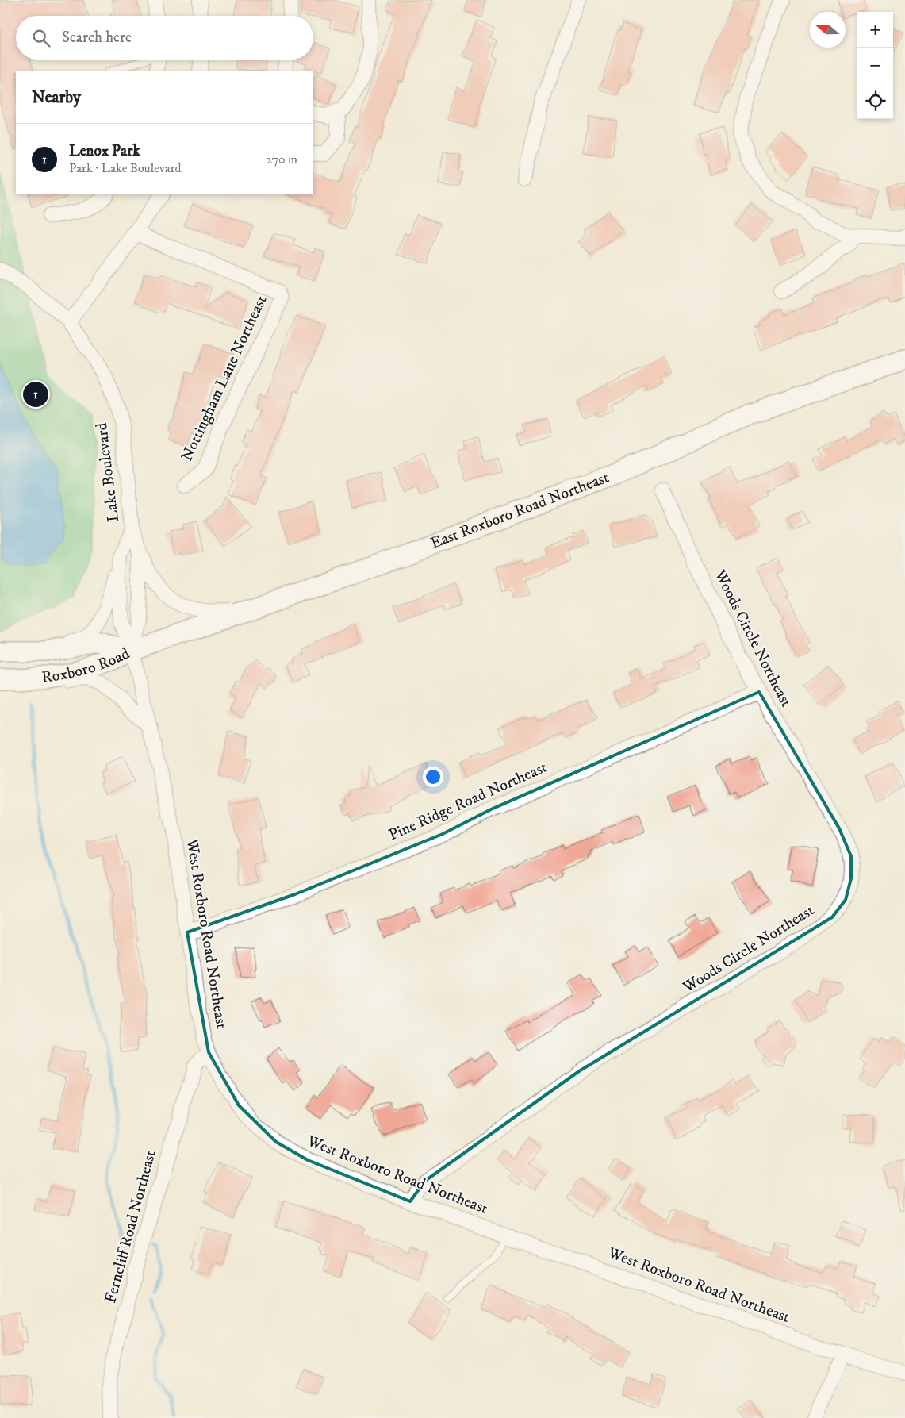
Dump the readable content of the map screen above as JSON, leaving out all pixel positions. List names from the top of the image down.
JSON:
{
  "streets": {
    "main road": ["East Roxboro Road Northeast", "Roxboro Road"],
    "street": [
      "Nottingham Lane Northeast",
      "Lake Boulevard",
      "Woods Circle Northeast",
      "Pine Ridge Road Northeast",
      "West Roxboro Road Northeast",
      "Ferncliff Road Northeast"
    ]
  },
  "crossings": [
    ["Lake Boulevard", "East Roxboro Road Northeast"],
    ["Lake Boulevard", "Roxboro Road"],
    ["Lake Boulevard", "West Roxboro Road Northeast"],
    ["East Roxboro Road Northeast", "Roxboro Road"],
    ["East Roxboro Road Northeast", "West Roxboro Road Northeast"],
    ["Woods Circle Northeast", "Pine Ridge Road Northeast"],
    ["Woods Circle Northeast", "West Roxboro Road Northeast"],
    ["Roxboro Road", "West Roxboro Road Northeast"],
    ["Pine Ridge Road Northeast", "West Roxboro Road Northeast"],
    ["West Roxboro Road Northeast", "Ferncliff Road Northeast"]
  ],
  "north": "left",
  "page": {
    "map_buttons": ["+", "−"],
    "search": "Search here",
    "heading": "Nearby",
    "list": [
      {
        "mark": "1",
        "name": "Lenox Park",
        "note": "Park · Lake Boulevard",
        "value": "270 m"
      }
    ],
    "pins": "1"
  }
}
